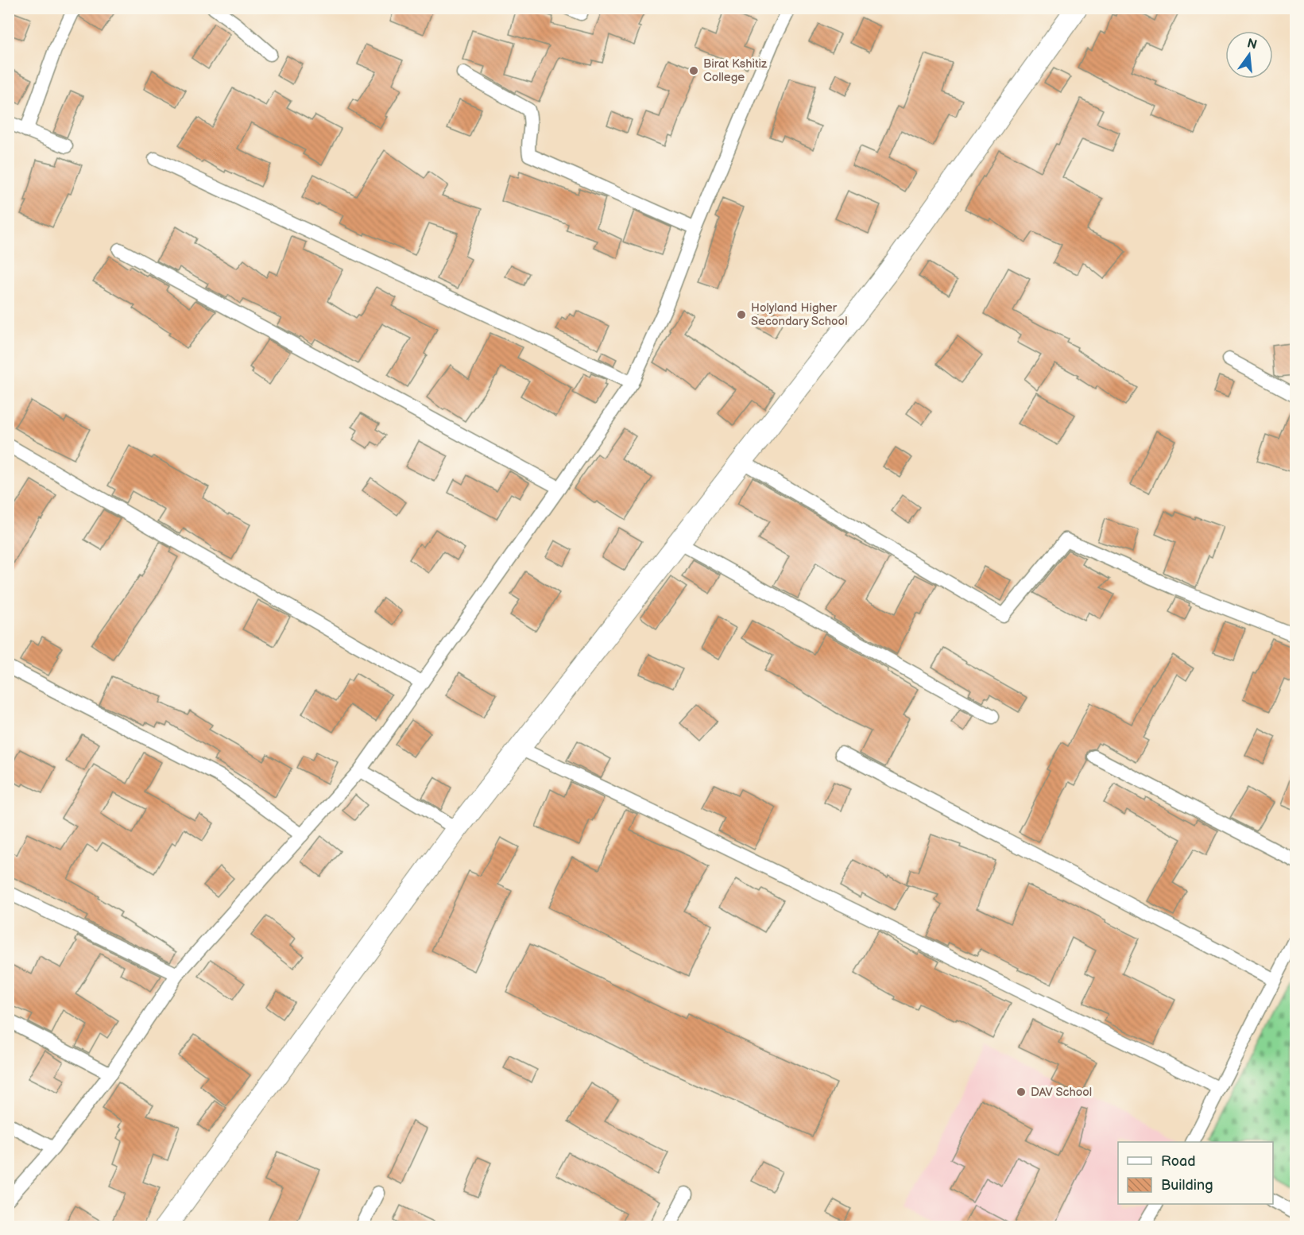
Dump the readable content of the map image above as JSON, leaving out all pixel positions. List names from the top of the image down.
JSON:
{
  "places": ["Birat Kshitiz College", "Holyland Higher Secondary School", "DAV School"],
  "legend": ["Road", "Building"],
  "north": "top"
}
